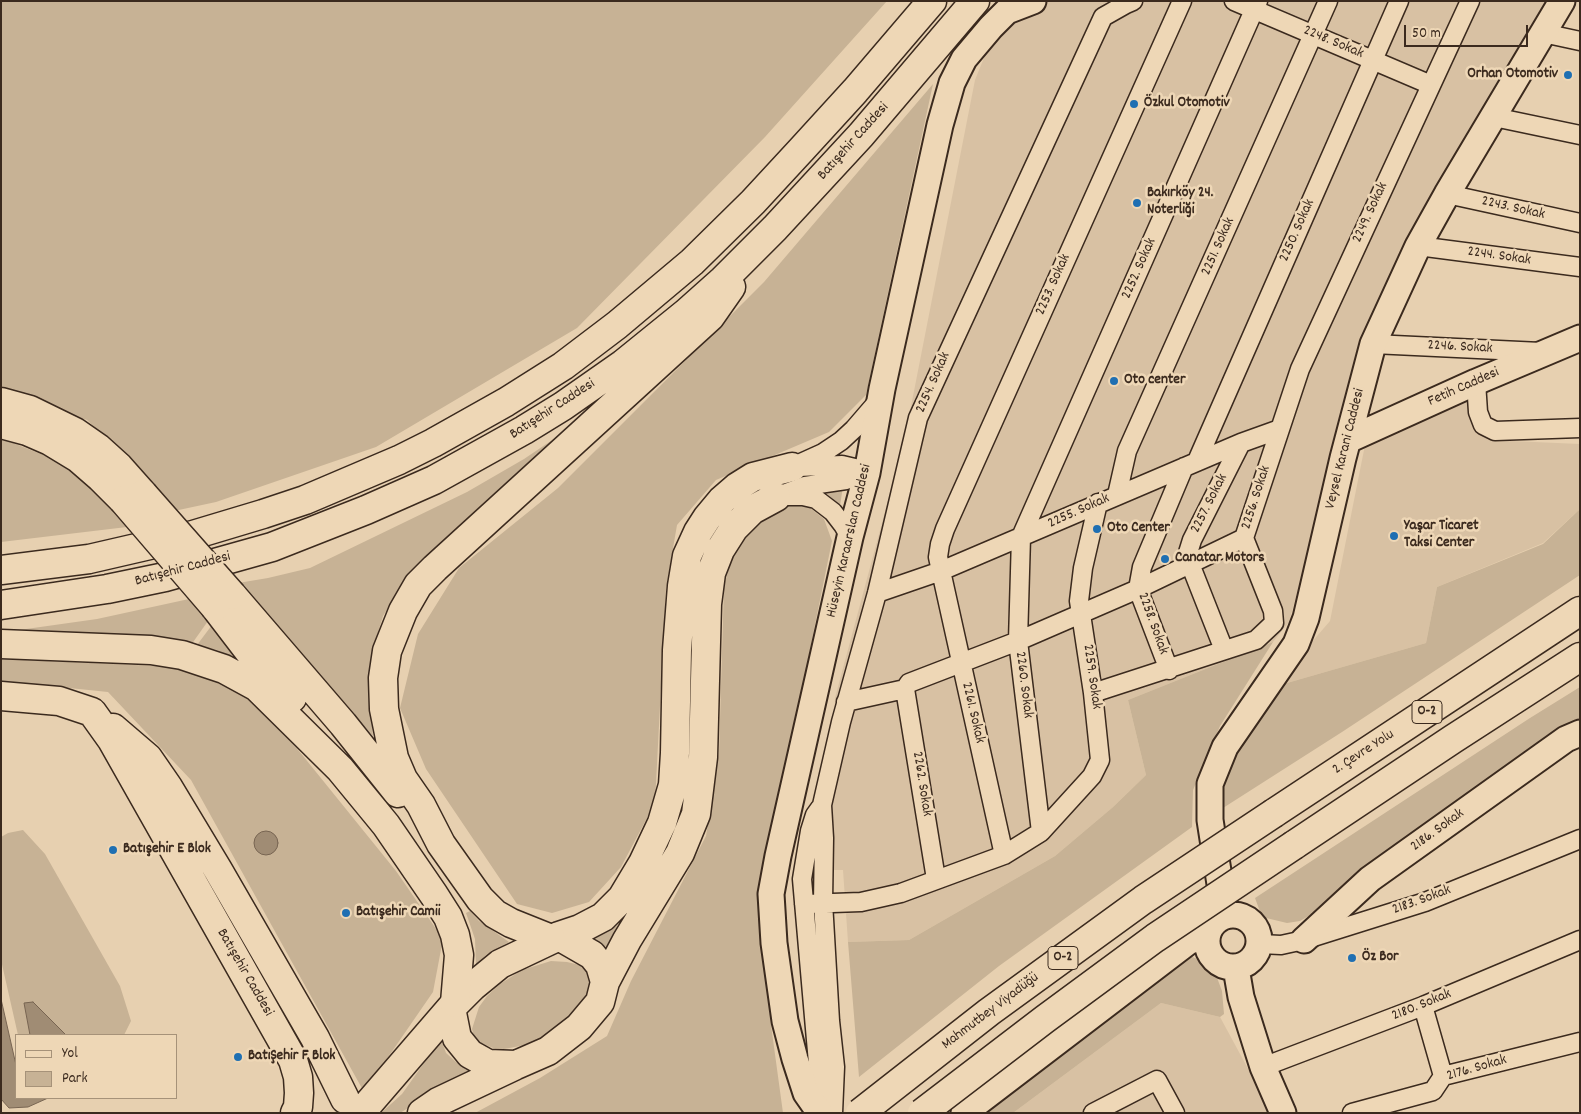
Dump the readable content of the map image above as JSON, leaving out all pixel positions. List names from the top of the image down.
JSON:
{
  "streets": {
    "main road": [
      "Batışehir Caddesi",
      "Fetih Caddesi",
      "Veysel Karani Caddesi",
      "Hüseyin Karaarslan Caddesi",
      "O-2",
      "2. Çevre Yolu",
      "2186. Sokak",
      "Mahmutbey Viyadüğü"
    ],
    "street": [
      "2248. Sokak",
      "2243. Sokak",
      "2249. Sokak",
      "2250. Sokak",
      "2251. Sokak",
      "2244. Sokak",
      "2252. Sokak",
      "2253. Sokak",
      "2246. Sokak",
      "2254. Sokak",
      "2256. Sokak",
      "2257. Sokak",
      "2255. Sokak",
      "2258. Sokak",
      "2259. Sokak",
      "2260. Sokak",
      "2261. Sokak",
      "2262. Sokak",
      "2183. Sokak",
      "2180. Sokak",
      "2176. Sokak"
    ]
  },
  "crossings": [
    ["2248. Sokak", "2249. Sokak"],
    ["2248. Sokak", "2250. Sokak"],
    ["2248. Sokak", "2251. Sokak"],
    ["2248. Sokak", "2252. Sokak"],
    ["2243. Sokak", "Veysel Karani Caddesi"],
    ["2249. Sokak", "2256. Sokak"],
    ["2249. Sokak", "2255. Sokak"],
    ["2250. Sokak", "2255. Sokak"],
    ["2250. Sokak", "2258. Sokak"],
    ["2251. Sokak", "2255. Sokak"],
    ["2244. Sokak", "Veysel Karani Caddesi"],
    ["2252. Sokak", "2255. Sokak"],
    ["2252. Sokak", "2260. Sokak"],
    ["2253. Sokak", "2255. Sokak"],
    ["2253. Sokak", "2261. Sokak"],
    ["2246. Sokak", "Fetih Caddesi"],
    ["2246. Sokak", "Veysel Karani Caddesi"],
    ["2254. Sokak", "2255. Sokak"],
    ["Fetih Caddesi", "Veysel Karani Caddesi"],
    ["Veysel Karani Caddesi", "2183. Sokak"],
    ["2256. Sokak", "2257. Sokak"],
    ["2256. Sokak", "2255. Sokak"],
    ["2257. Sokak", "2255. Sokak"],
    ["2255. Sokak", "2258. Sokak"],
    ["2255. Sokak", "2259. Sokak"],
    ["2255. Sokak", "2260. Sokak"],
    ["2255. Sokak", "2261. Sokak"],
    ["2259. Sokak", "2260. Sokak"],
    ["2259. Sokak", "2261. Sokak"],
    ["2259. Sokak", "2262. Sokak"],
    ["2. Çevre Yolu", "Mahmutbey Viyadüğü"],
    ["2186. Sokak", "2183. Sokak"]
  ],
  "places": [
    "Orhan Otomotiv",
    "Özkul Otomotiv",
    "Bakırköy 24. Noterliği",
    "Oto center",
    "Oto Center",
    "Yaşar Ticaret Taksi Center",
    "Canatar Motors",
    "Batışehir E Blok",
    "Batışehir Camii",
    "Öz Bor",
    "BatıŞehir F Blok"
  ],
  "legend": ["Yol", "Park"],
  "scale_bar": "50 m"
}
